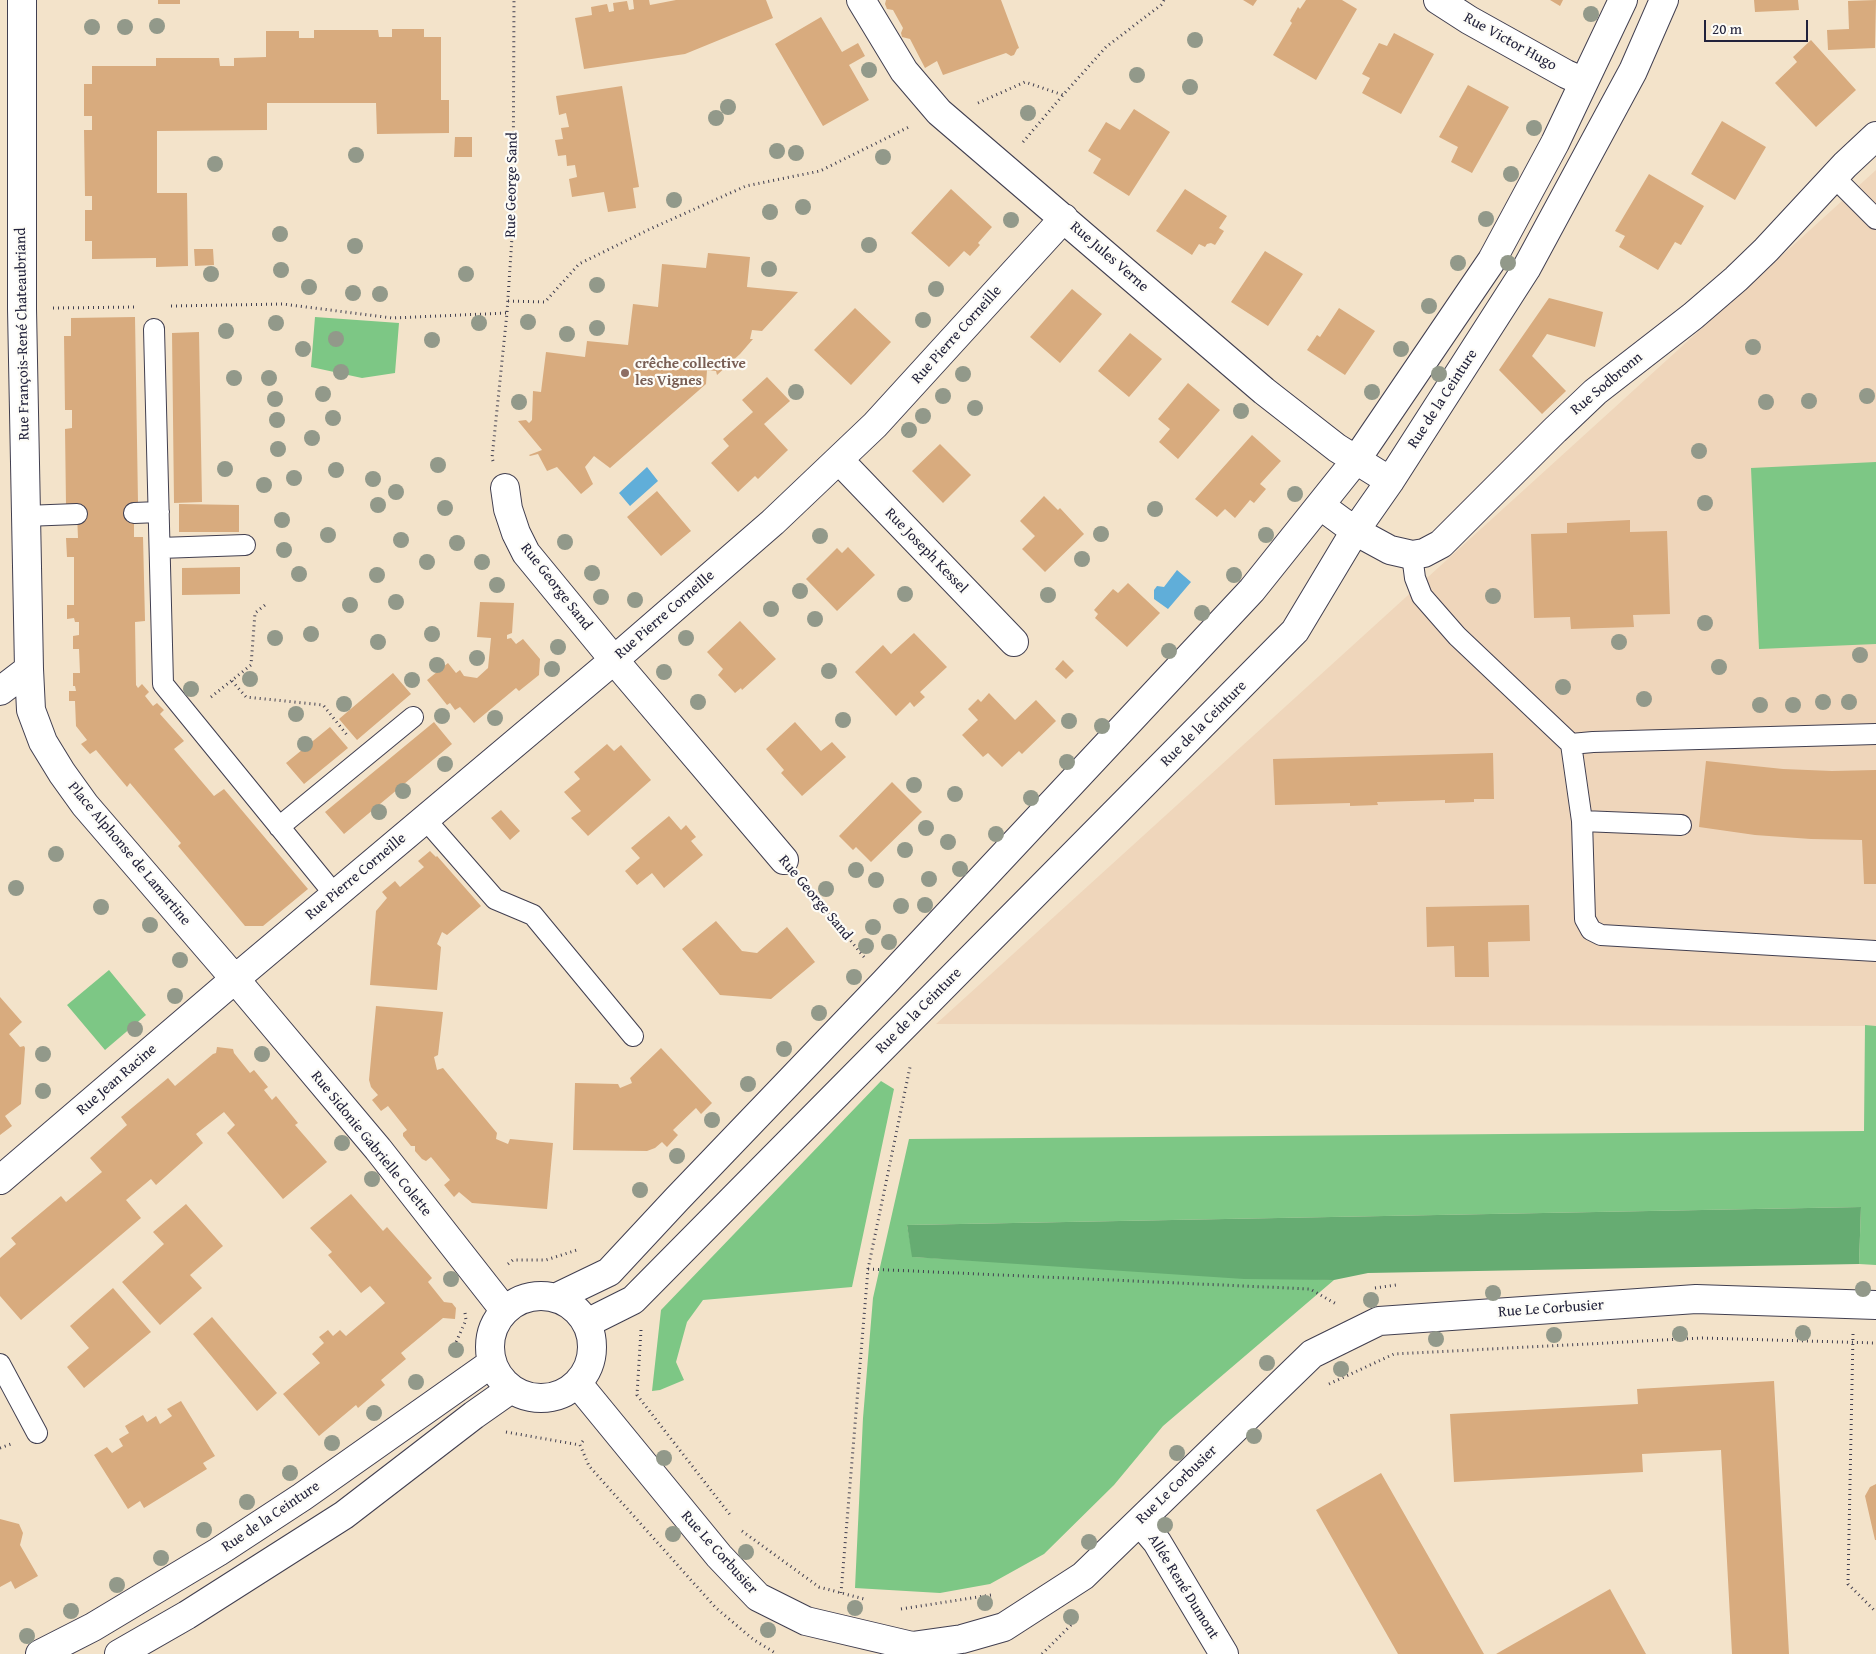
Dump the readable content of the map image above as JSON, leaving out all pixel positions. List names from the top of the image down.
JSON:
{
  "streets": {
    "street": [
      "Rue Victor Hugo",
      "Rue George Sand",
      "Rue Jules Verne",
      "Rue François-René Chateaubriand",
      "Rue Pierre Corneille",
      "Rue Sodbronn",
      "Rue de la Ceinture",
      "Rue Joseph Kessel",
      "Place Alphonse de Lamartine",
      "Rue Jean Racine",
      "Rue Sidonie Gabrielle Colette",
      "Rue Le Corbusier",
      "Allée René Dumont"
    ]
  },
  "crossings": [
    ["Rue George Sand", "Rue Pierre Corneille"],
    ["Rue Jules Verne", "Rue Pierre Corneille"],
    ["Rue Jules Verne", "Rue de la Ceinture"],
    ["Rue François-René Chateaubriand", "Place Alphonse de Lamartine"],
    ["Rue Pierre Corneille", "Rue Joseph Kessel"],
    ["Rue Pierre Corneille", "Place Alphonse de Lamartine"],
    ["Rue Pierre Corneille", "Rue Jean Racine"],
    ["Rue Pierre Corneille", "Rue Sidonie Gabrielle Colette"],
    ["Rue de la Ceinture", "Rue Sidonie Gabrielle Colette"],
    ["Rue de la Ceinture", "Rue Le Corbusier"],
    ["Place Alphonse de Lamartine", "Rue Jean Racine"],
    ["Place Alphonse de Lamartine", "Rue Sidonie Gabrielle Colette"],
    ["Rue Jean Racine", "Rue Sidonie Gabrielle Colette"],
    ["Rue Sidonie Gabrielle Colette", "Rue Le Corbusier"],
    ["Rue Le Corbusier", "Allée René Dumont"]
  ],
  "places": ["crêche collective les Vignes"],
  "scale_bar": "20 m"
}
